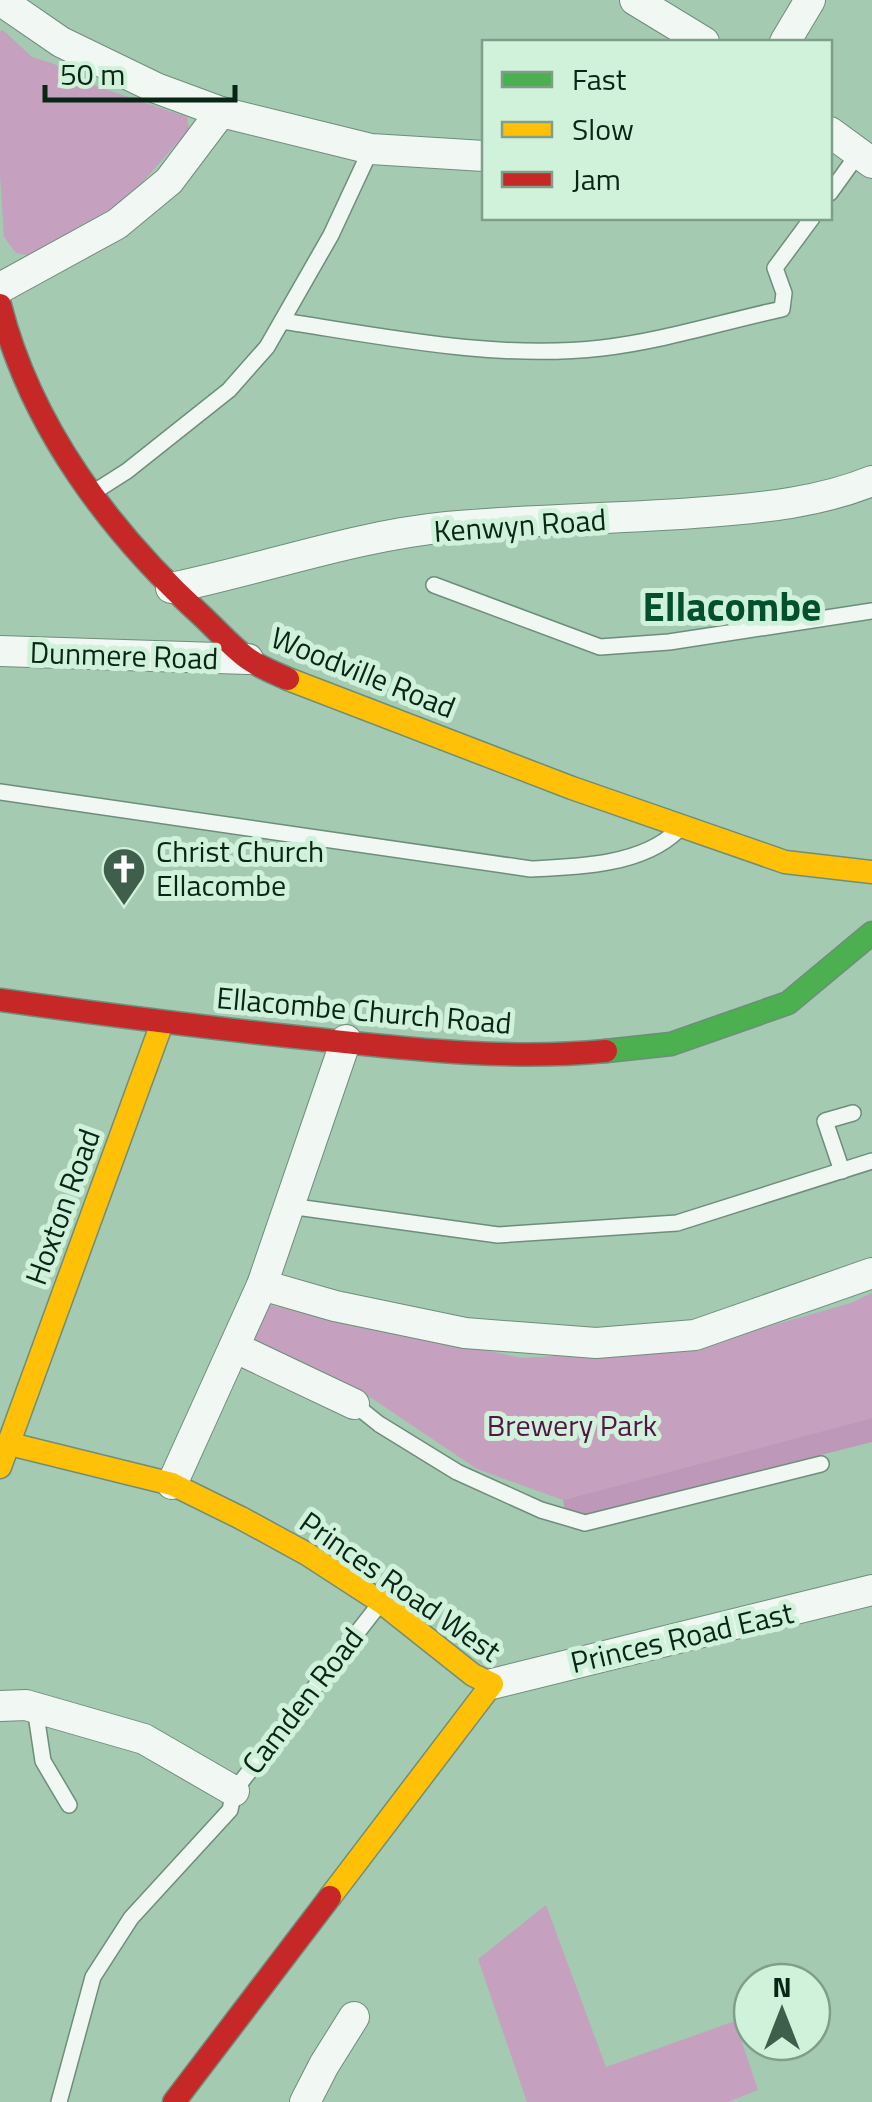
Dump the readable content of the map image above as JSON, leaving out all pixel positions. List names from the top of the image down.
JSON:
{
  "streets": {
    "street": [
      "Kenwyn Road",
      "Dunmere Road",
      "Woodville Road",
      "Ellacombe Church Road",
      "Hoxton Road",
      "Princes Road West",
      "Princes Road East",
      "Camden Road"
    ]
  },
  "crossings": [
    ["Kenwyn Road", "Woodville Road"],
    ["Dunmere Road", "Woodville Road"],
    ["Ellacombe Church Road", "Hoxton Road"],
    ["Hoxton Road", "Princes Road West"],
    ["Princes Road West", "Princes Road East"],
    ["Princes Road West", "Camden Road"]
  ],
  "districts": ["Ellacombe"],
  "parks": ["Brewery Park"],
  "places": {
    "church": ["Christ Church Ellacombe"]
  },
  "legend": ["Fast", "Slow", "Jam"],
  "scale_bar": "50 m",
  "north": "top"
}
